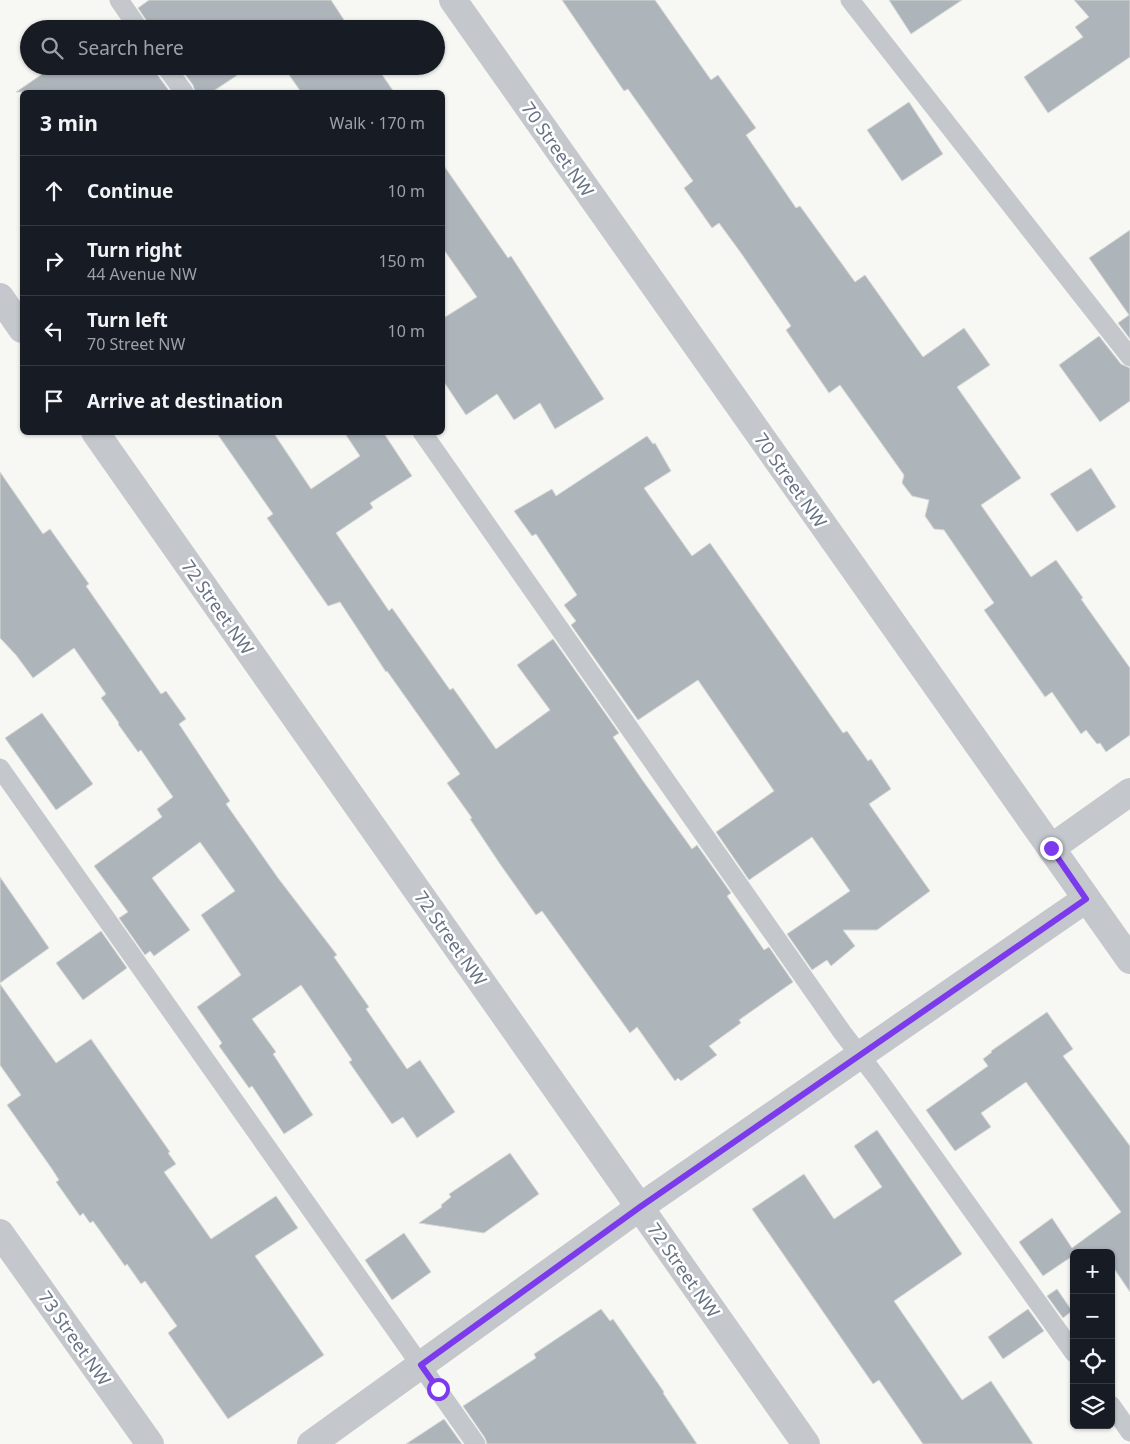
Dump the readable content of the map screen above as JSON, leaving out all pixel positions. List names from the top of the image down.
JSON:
{
  "streets": {
    "street": ["70 Street NW", "72 Street NW", "73 Street NW"]
  },
  "page": {
    "search": "Search here",
    "heading": ["3 min", "Walk · 170 m"],
    "list": [
      ["Continue", "10 m"],
      ["Turn right", "44 Avenue NW", "150 m"],
      ["Turn left", "70 Street NW", "10 m"],
      "Arrive at destination"
    ],
    "map_buttons": ["+", "−"]
  }
}
